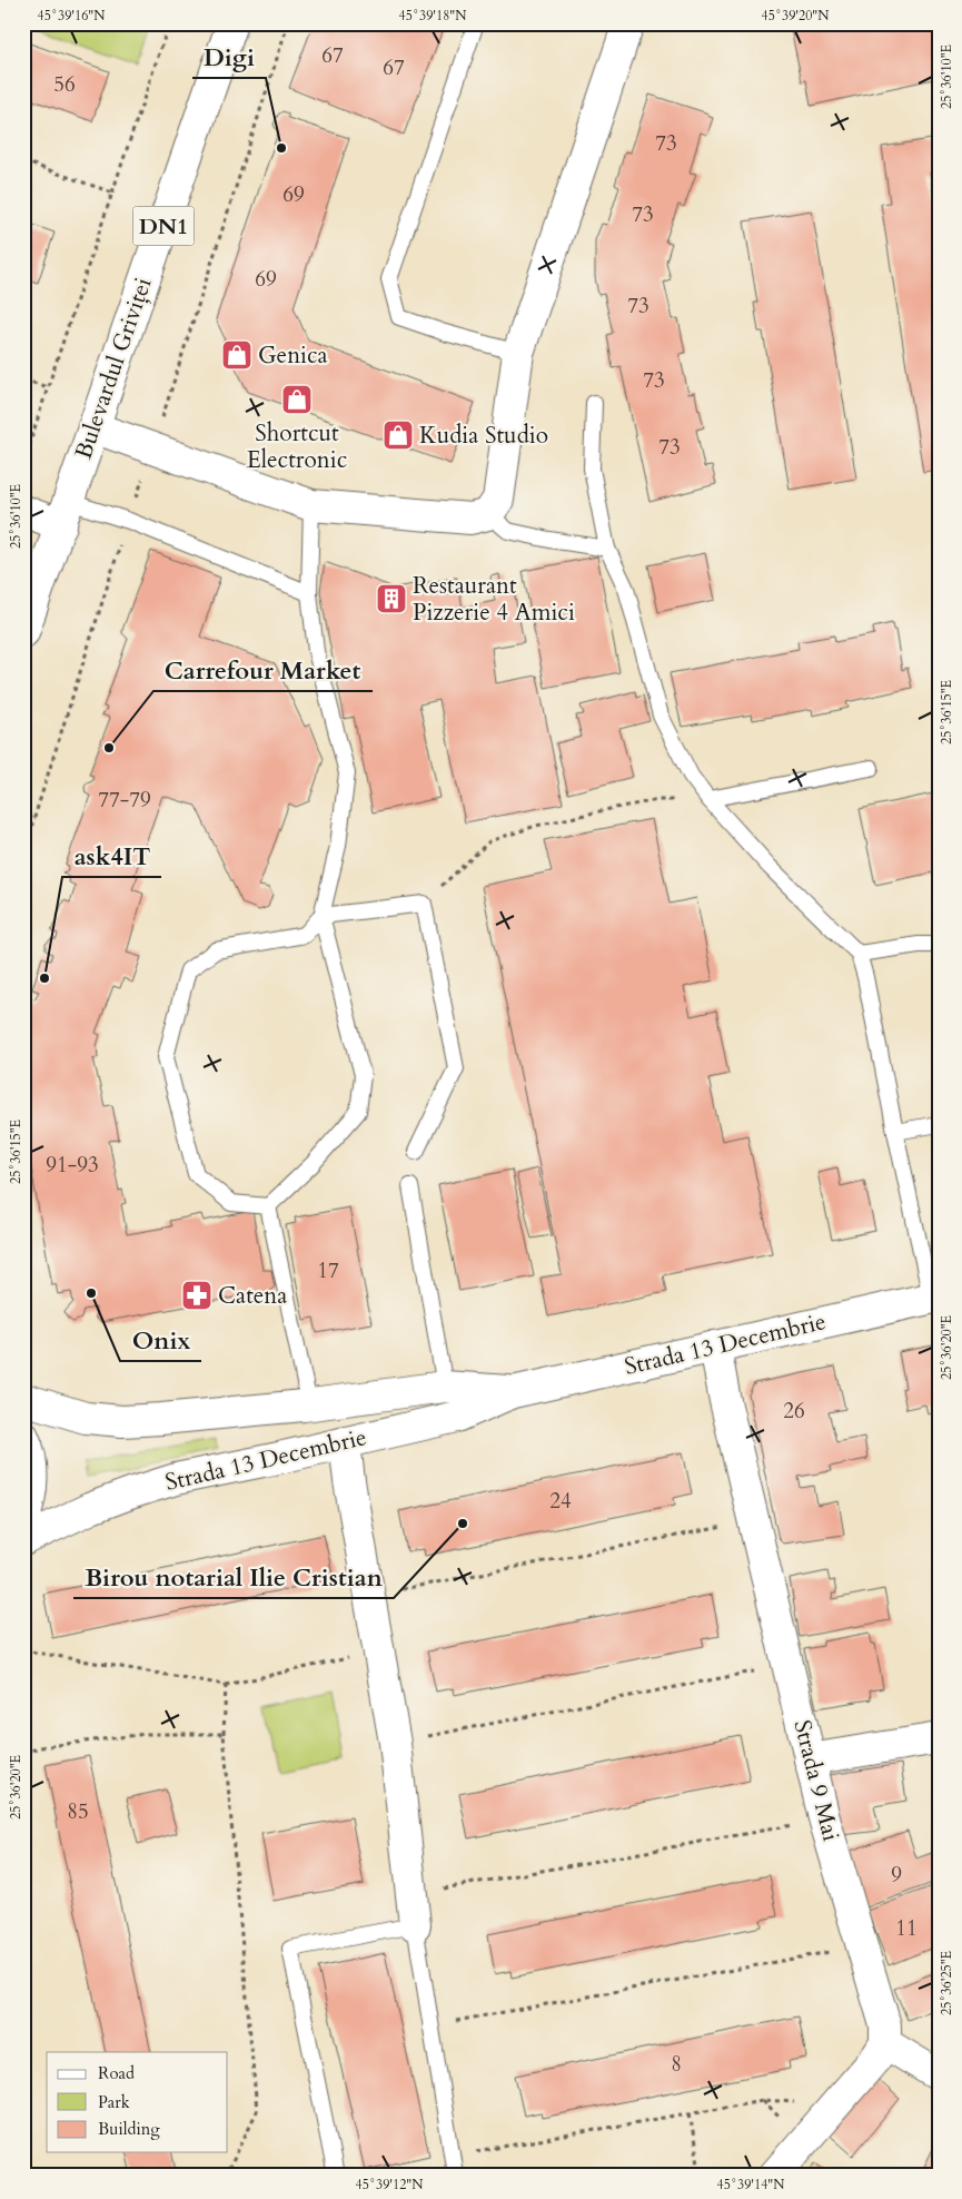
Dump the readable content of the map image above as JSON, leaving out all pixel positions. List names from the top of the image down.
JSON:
{
  "streets": {
    "street": [
      "DN1",
      "Bulevardul Griviței",
      "Strada 13 Decembrie",
      "Strada 9 Mai"
    ]
  },
  "crossings": [
    ["Strada 13 Decembrie", "Strada 9 Mai"]
  ],
  "places": {
    "other": [
      "Digi",
      "Carrefour Market",
      "ask4IT",
      "Onix",
      "Birou notarial Ilie Cristian"
    ],
    "shop": ["Genica", "Shortcut Electronic", "Kudia Studio"],
    "building": ["Restaurant Pizzerie 4 Amici"],
    "pharmacy": ["Catena"]
  },
  "house_numbers": [
    "67",
    "67",
    "56",
    "73",
    "69",
    "73",
    "69",
    "73",
    "73",
    "73",
    "77-79",
    "91-93",
    "17",
    "26",
    "24",
    "85",
    "9",
    "11",
    "8"
  ],
  "legend": ["Road", "Park", "Building"],
  "coordinates": [
    "45°39'16\"N",
    "45°39'18\"N",
    "45°39'20\"N",
    "25°36'10\"E",
    "25°36'15\"E",
    "25°36'20\"E",
    "25°36'25\"E",
    "45°39'12\"N",
    "45°39'14\"N"
  ]
}
